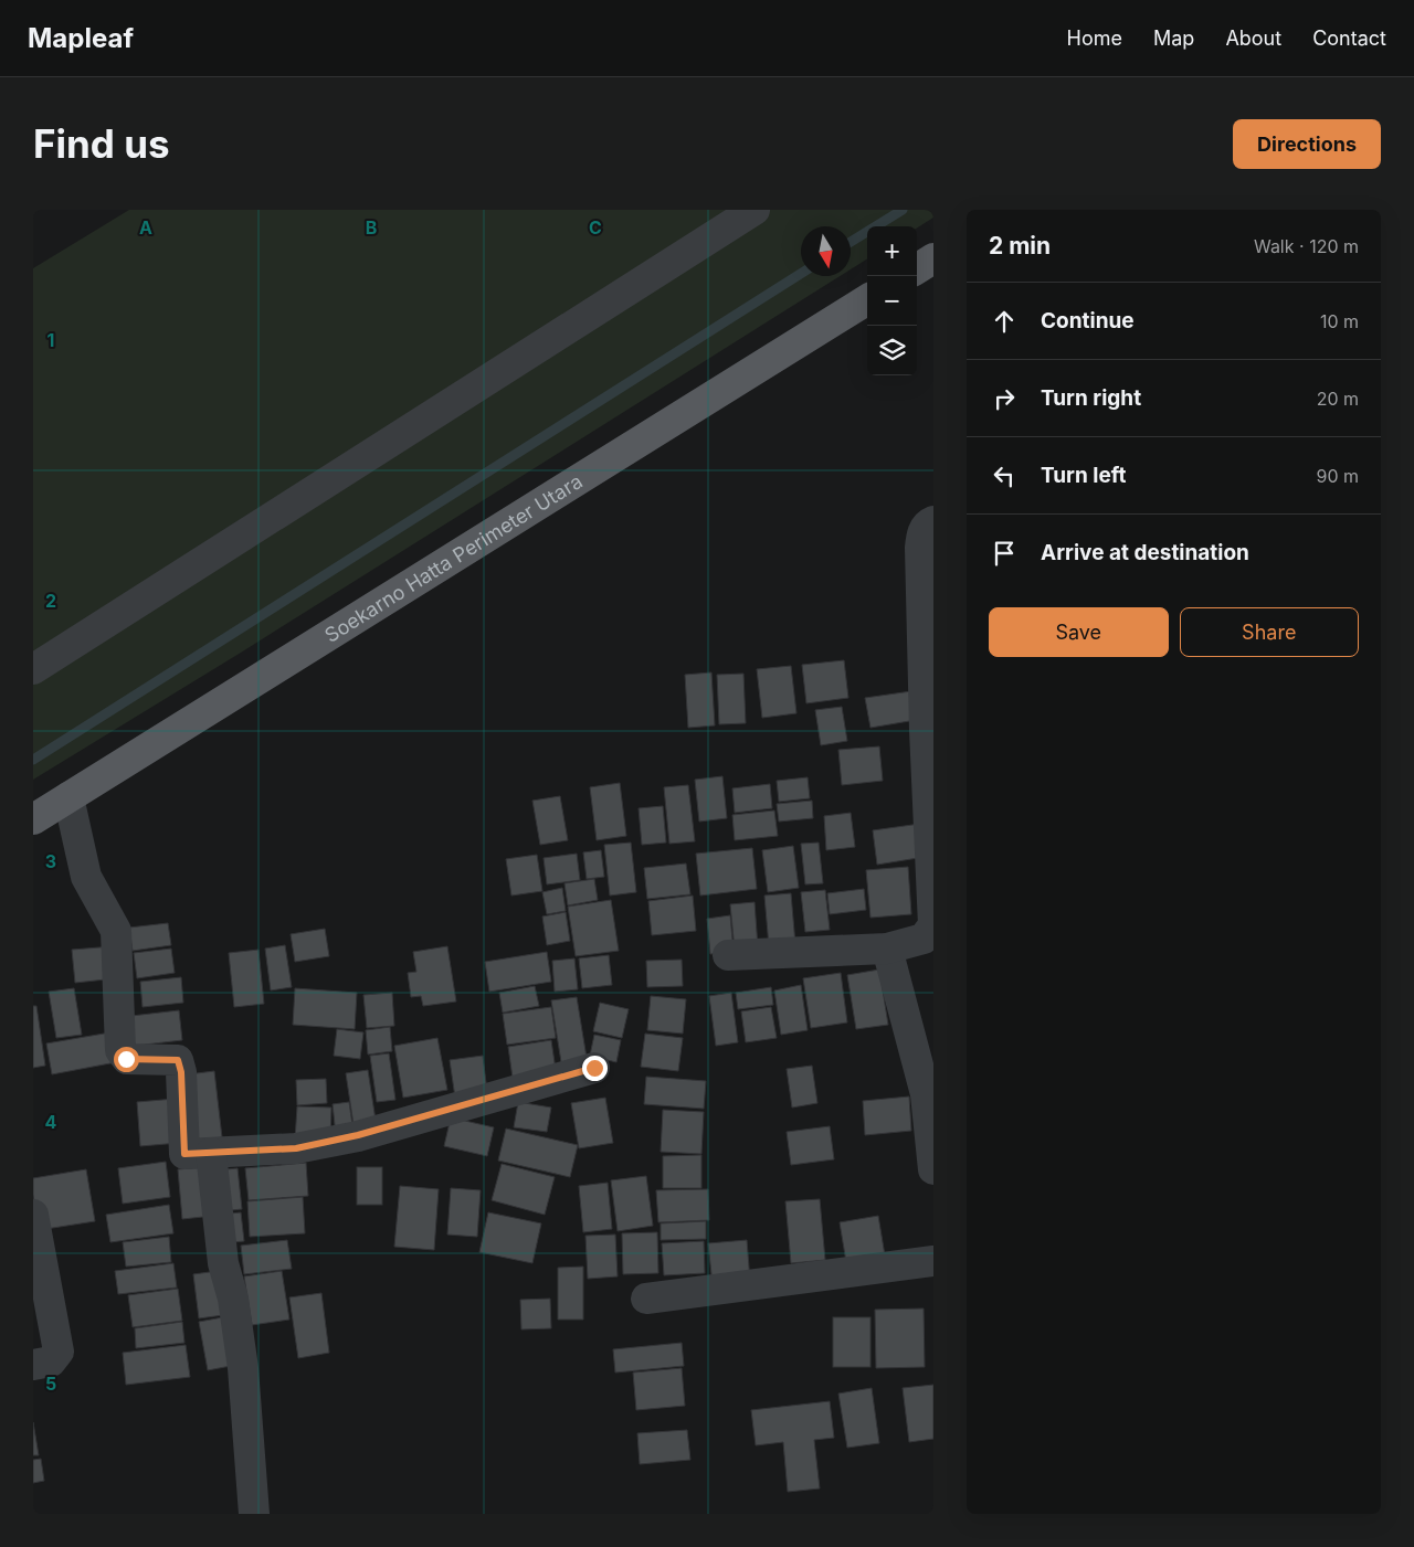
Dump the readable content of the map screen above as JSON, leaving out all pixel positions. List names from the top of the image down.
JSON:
{
  "streets": {
    "main road": ["Soekarno Hatta Perimeter Utara"]
  },
  "north": "bottom",
  "page": {
    "header": "Mapleaf",
    "nav": [
      "Home",
      "Map",
      "About",
      "Contact"
    ],
    "buttons": [
      "Directions",
      ["Save", "Share"]
    ],
    "title": "Find us",
    "heading": ["2 min", "Walk · 120 m"],
    "map_buttons": ["+", "−"],
    "list": [
      ["Continue", "10 m"],
      ["Turn right", "20 m"],
      ["Turn left", "90 m"],
      "Arrive at destination"
    ]
  },
  "grid": {
    "columns": ["A", "B", "C"],
    "rows": [
      "1",
      "2",
      "3",
      "4",
      "5"
    ]
  }
}
